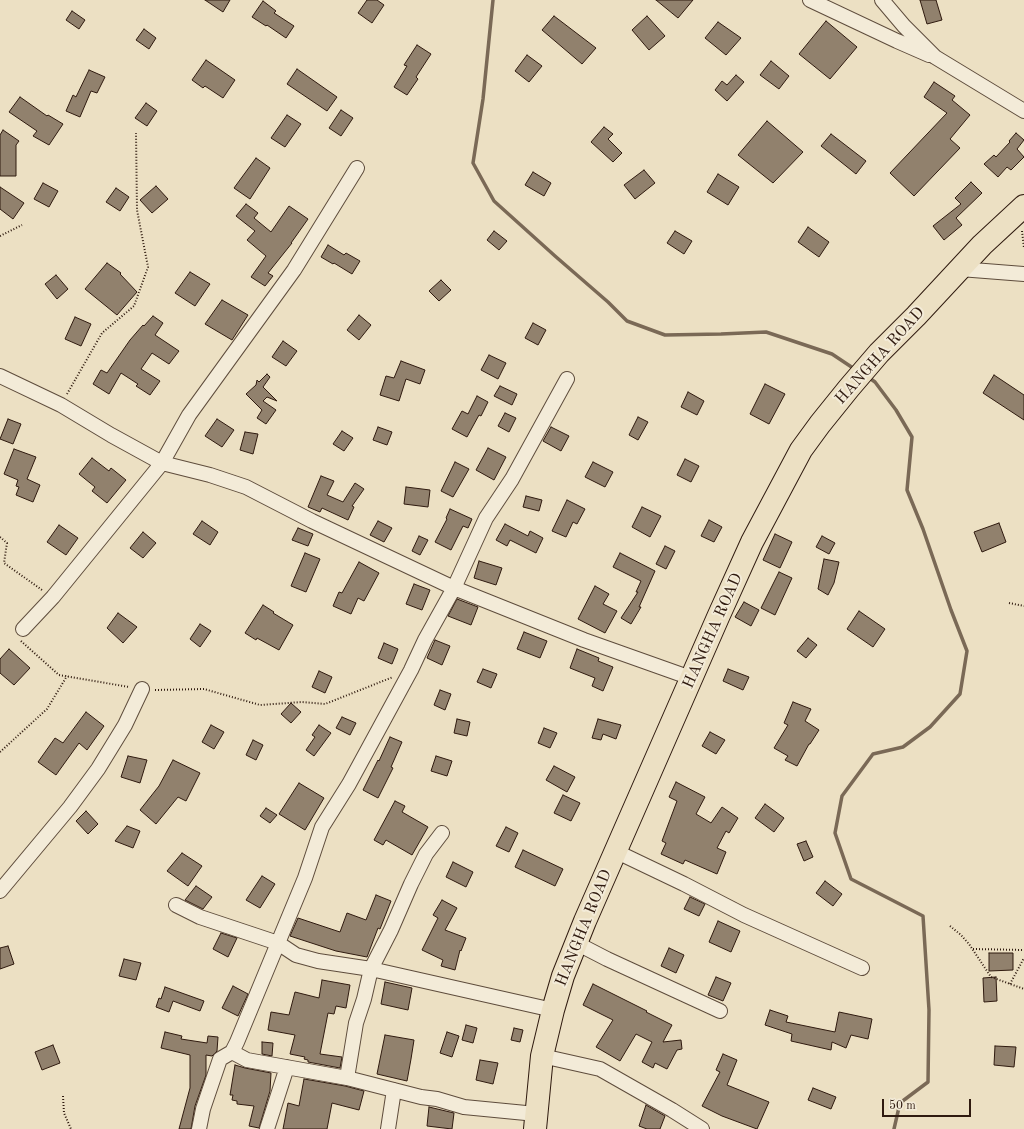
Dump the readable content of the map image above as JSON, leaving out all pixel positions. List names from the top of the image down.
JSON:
{
  "streets": {
    "highway": ["HANGHA ROAD"]
  },
  "scale_bar": "50 m"
}
